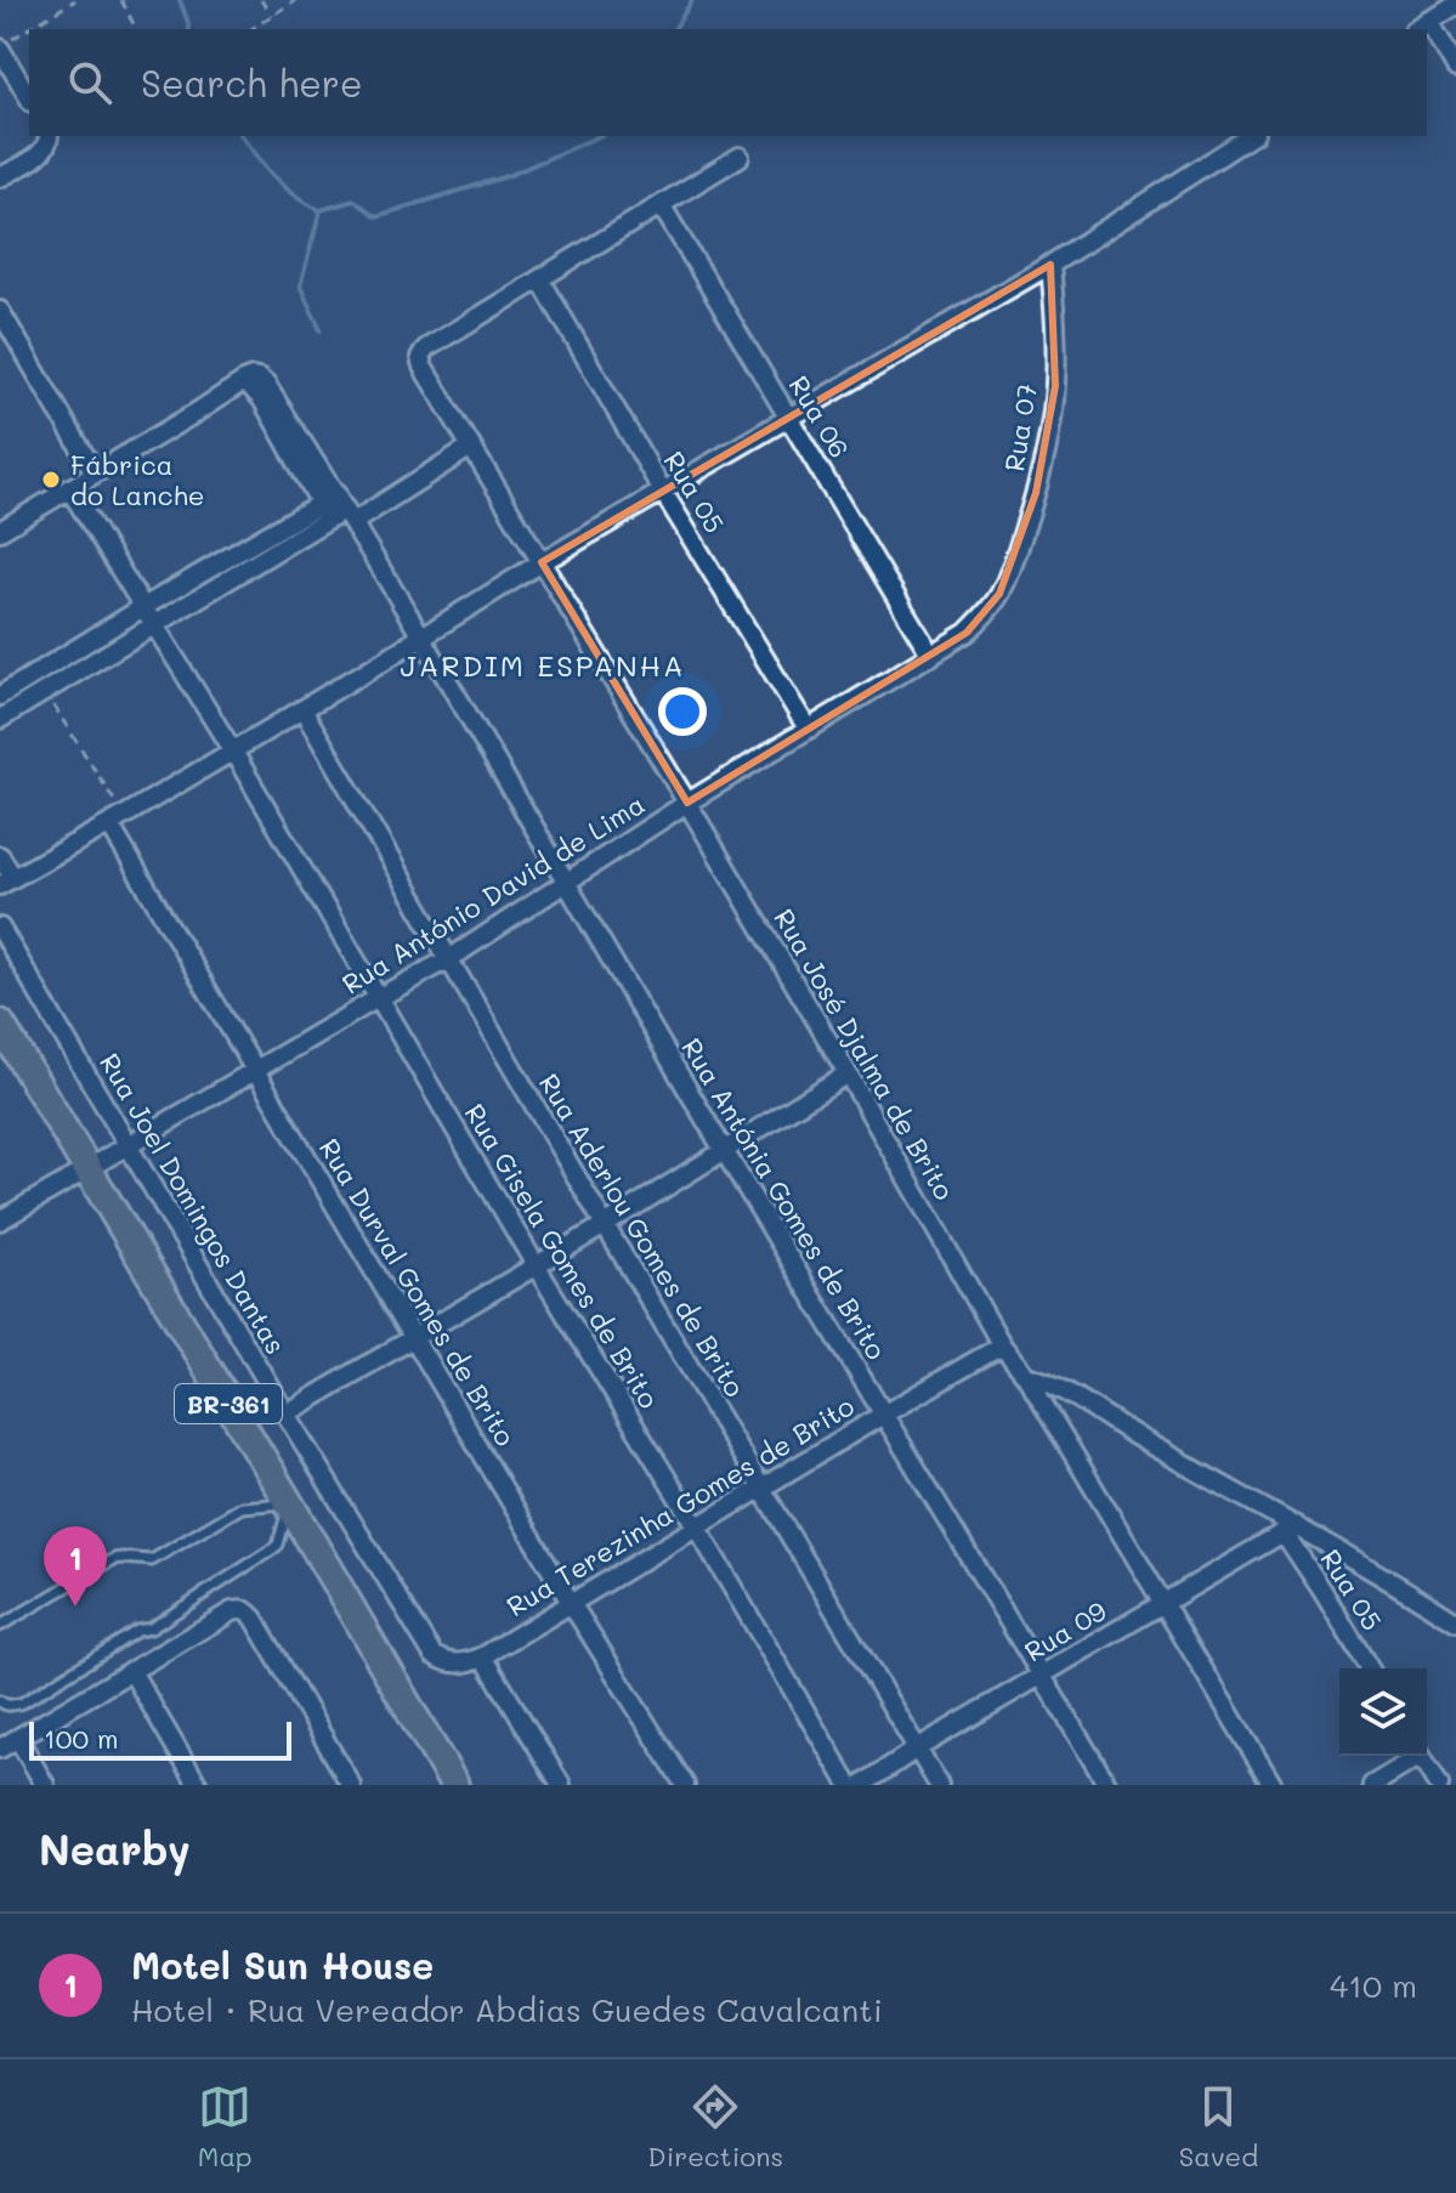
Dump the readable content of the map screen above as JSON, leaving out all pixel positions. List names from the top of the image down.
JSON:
{
  "streets": {
    "main road": ["BR-361"],
    "street": [
      "Rua 06",
      "Rua 07",
      "Rua 05",
      "Rua António David de Lima",
      "Rua José Djalma de Brito",
      "Rua Antónia Gomes de Brito",
      "Rua Joel Domingos Dantas",
      "Rua Aderlou Gomes de Brito",
      "Rua Gisela Gomes de Brito",
      "Rua Durval Gomes de Brito",
      "Rua Terezinha Gomes de Brito",
      "Rua 09"
    ]
  },
  "crossings": [
    ["Rua 06", "Rua António David de Lima"],
    ["Rua 07", "Rua António David de Lima"],
    ["Rua 05", "Rua António David de Lima"],
    ["Rua 05", "Rua José Djalma de Brito"],
    ["Rua 05", "Rua 09"],
    ["Rua António David de Lima", "Rua José Djalma de Brito"],
    ["Rua António David de Lima", "Rua Antónia Gomes de Brito"],
    ["Rua António David de Lima", "Rua Joel Domingos Dantas"],
    ["Rua António David de Lima", "Rua Aderlou Gomes de Brito"],
    ["Rua António David de Lima", "Rua Gisela Gomes de Brito"],
    ["Rua António David de Lima", "Rua Durval Gomes de Brito"],
    ["Rua António David de Lima", "BR-361"],
    ["Rua José Djalma de Brito", "Rua Terezinha Gomes de Brito"],
    ["Rua José Djalma de Brito", "Rua 09"],
    ["Rua Antónia Gomes de Brito", "Rua Terezinha Gomes de Brito"],
    ["Rua Antónia Gomes de Brito", "Rua 09"],
    ["Rua Joel Domingos Dantas", "Rua Terezinha Gomes de Brito"],
    ["Rua Aderlou Gomes de Brito", "Rua Terezinha Gomes de Brito"],
    ["Rua Aderlou Gomes de Brito", "Rua 09"],
    ["Rua Gisela Gomes de Brito", "Rua Terezinha Gomes de Brito"],
    ["Rua Durval Gomes de Brito", "Rua Terezinha Gomes de Brito"]
  ],
  "districts": ["JARDIM ESPANHA"],
  "places": ["Fábrica do Lanche"],
  "scale_bar": "100 m",
  "page": {
    "search": "Search here",
    "pins": "1",
    "scale": "100 m",
    "heading": "Nearby",
    "list": [
      {
        "mark": "1",
        "name": "Motel Sun House",
        "note": "Hotel · Rua Vereador Abdias Guedes Cavalcanti",
        "value": "410 m"
      }
    ],
    "nav": ["Map", "Directions", "Saved"]
  }
}
